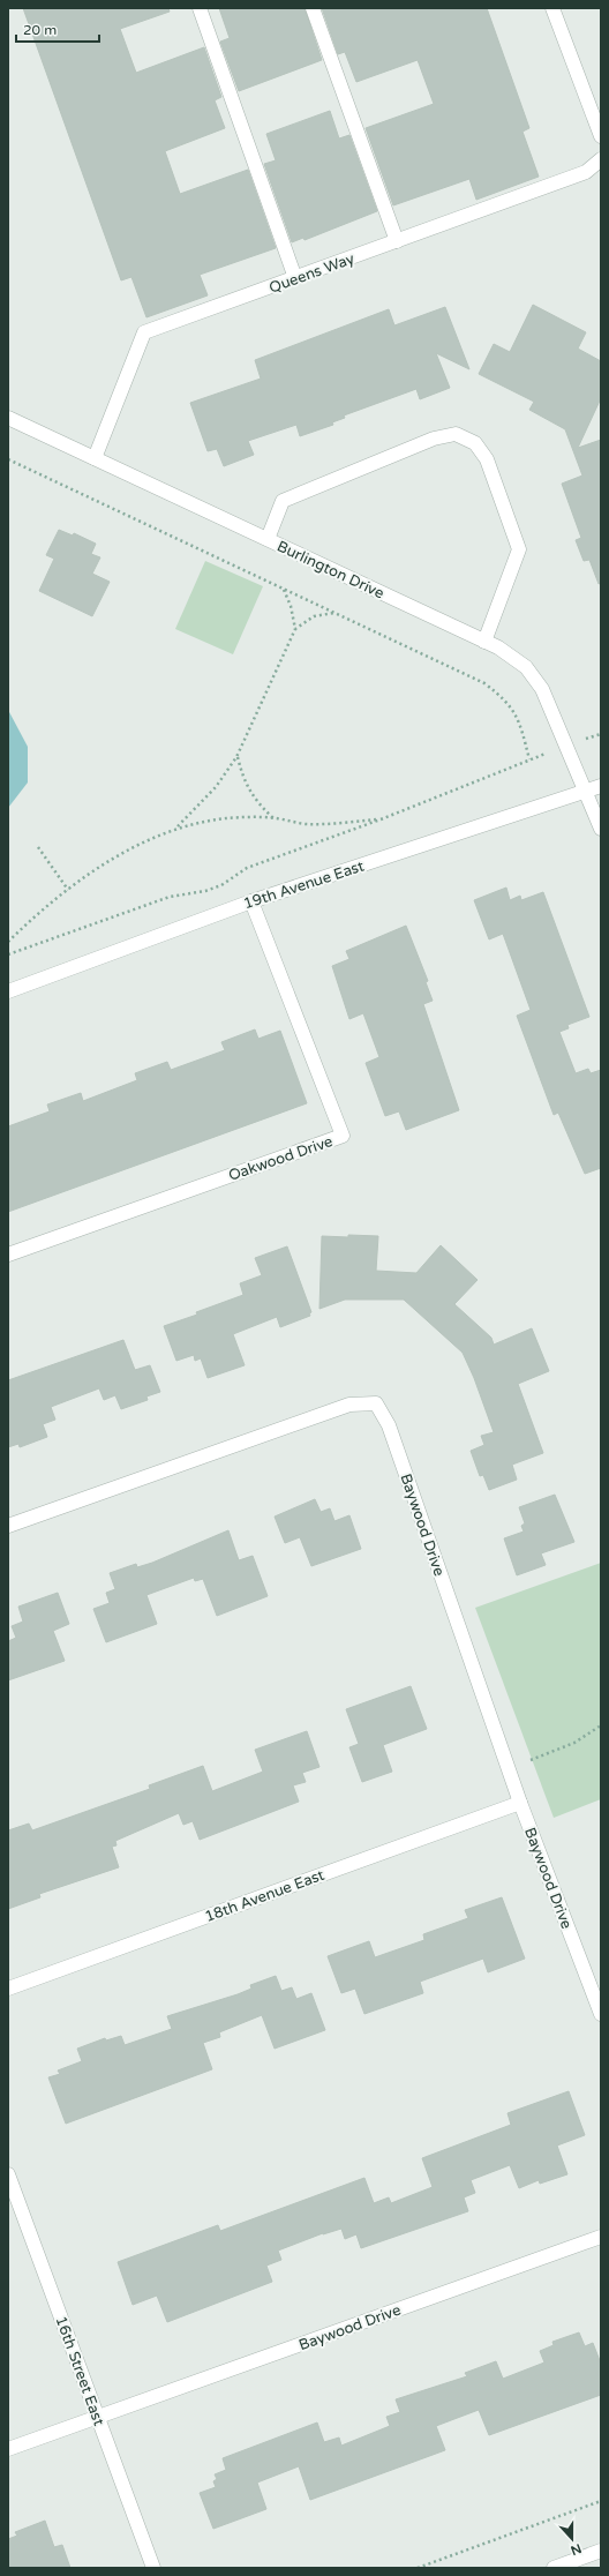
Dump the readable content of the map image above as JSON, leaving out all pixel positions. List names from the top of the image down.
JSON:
{
  "streets": {
    "street": [
      "Queens Way",
      "Burlington Drive",
      "19th Avenue East",
      "Oakwood Drive",
      "Baywood Drive",
      "18th Avenue East",
      "16th Street East"
    ]
  },
  "crossings": [
    ["Queens Way", "Burlington Drive"],
    ["Burlington Drive", "19th Avenue East"],
    ["19th Avenue East", "Oakwood Drive"],
    ["Baywood Drive", "18th Avenue East"],
    ["Baywood Drive", "16th Street East"]
  ],
  "scale_bar": "20 m",
  "north": "bottom"
}
